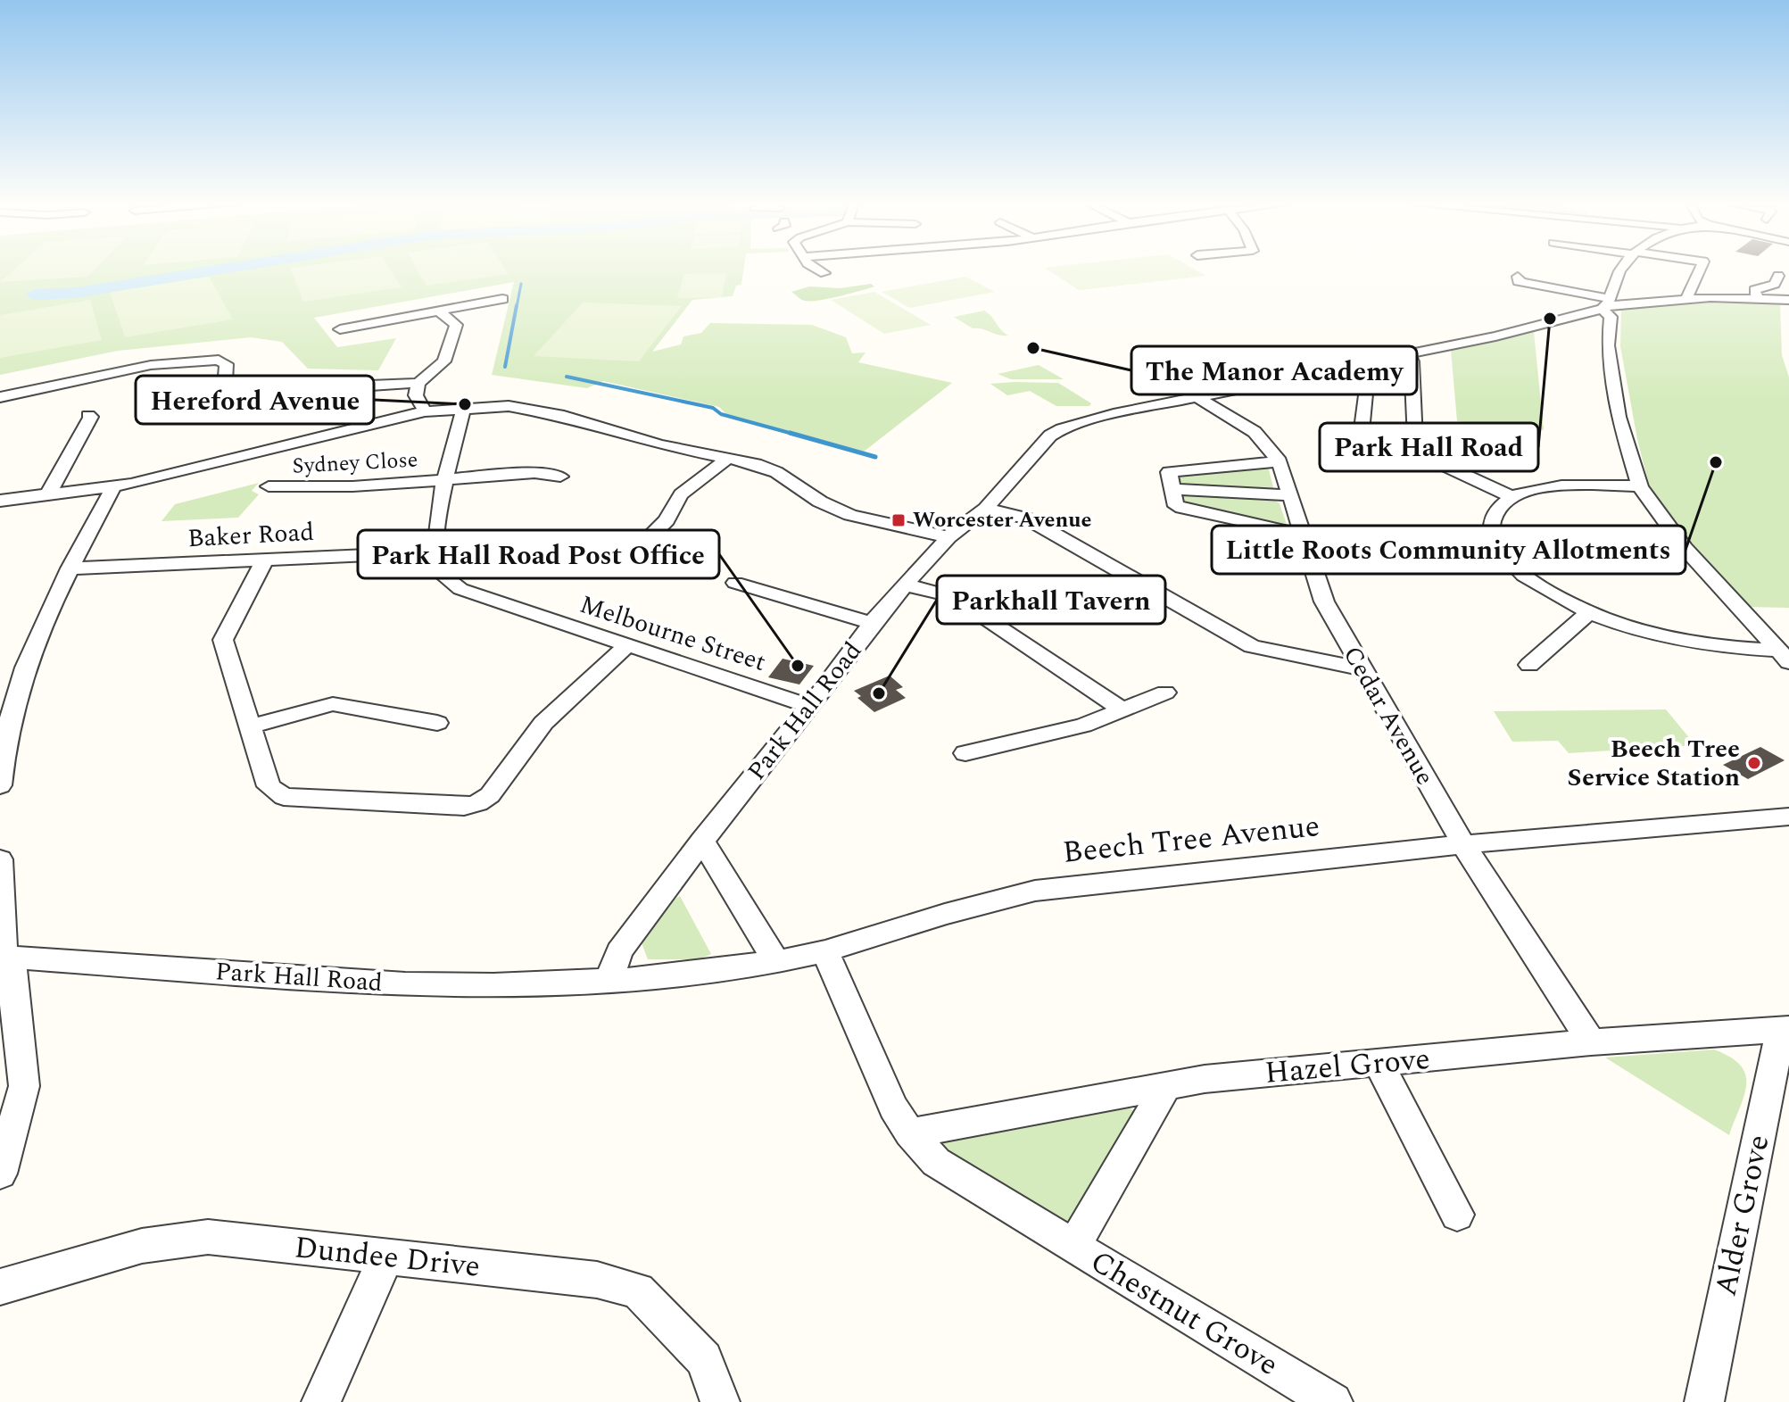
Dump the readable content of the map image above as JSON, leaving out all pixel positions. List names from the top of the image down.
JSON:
{
  "streets": {
    "street": [
      "Sydney Close",
      "Baker Road",
      "Melbourne Street",
      "Park Hall Road",
      "Cedar Avenue",
      "Beech Tree Avenue",
      "Hazel Grove",
      "Alder Grove",
      "Dundee Drive",
      "Chestnut Grove"
    ]
  },
  "crossings": [
    ["Baker Road", "Melbourne Street"],
    ["Melbourne Street", "Park Hall Road"],
    ["Park Hall Road", "Cedar Avenue"],
    ["Park Hall Road", "Beech Tree Avenue"],
    ["Cedar Avenue", "Beech Tree Avenue"],
    ["Cedar Avenue", "Hazel Grove"],
    ["Beech Tree Avenue", "Chestnut Grove"],
    ["Hazel Grove", "Alder Grove"],
    ["Hazel Grove", "Chestnut Grove"]
  ],
  "places": {
    "other": [
      "Park Hall Road",
      "The Manor Academy",
      "Hereford Avenue",
      "Little Roots Community Allotments",
      "Park Hall Road Post Office",
      "Parkhall Tavern",
      "Beech Tree Service Station"
    ],
    "transit": ["Worcester Avenue"]
  }
}
